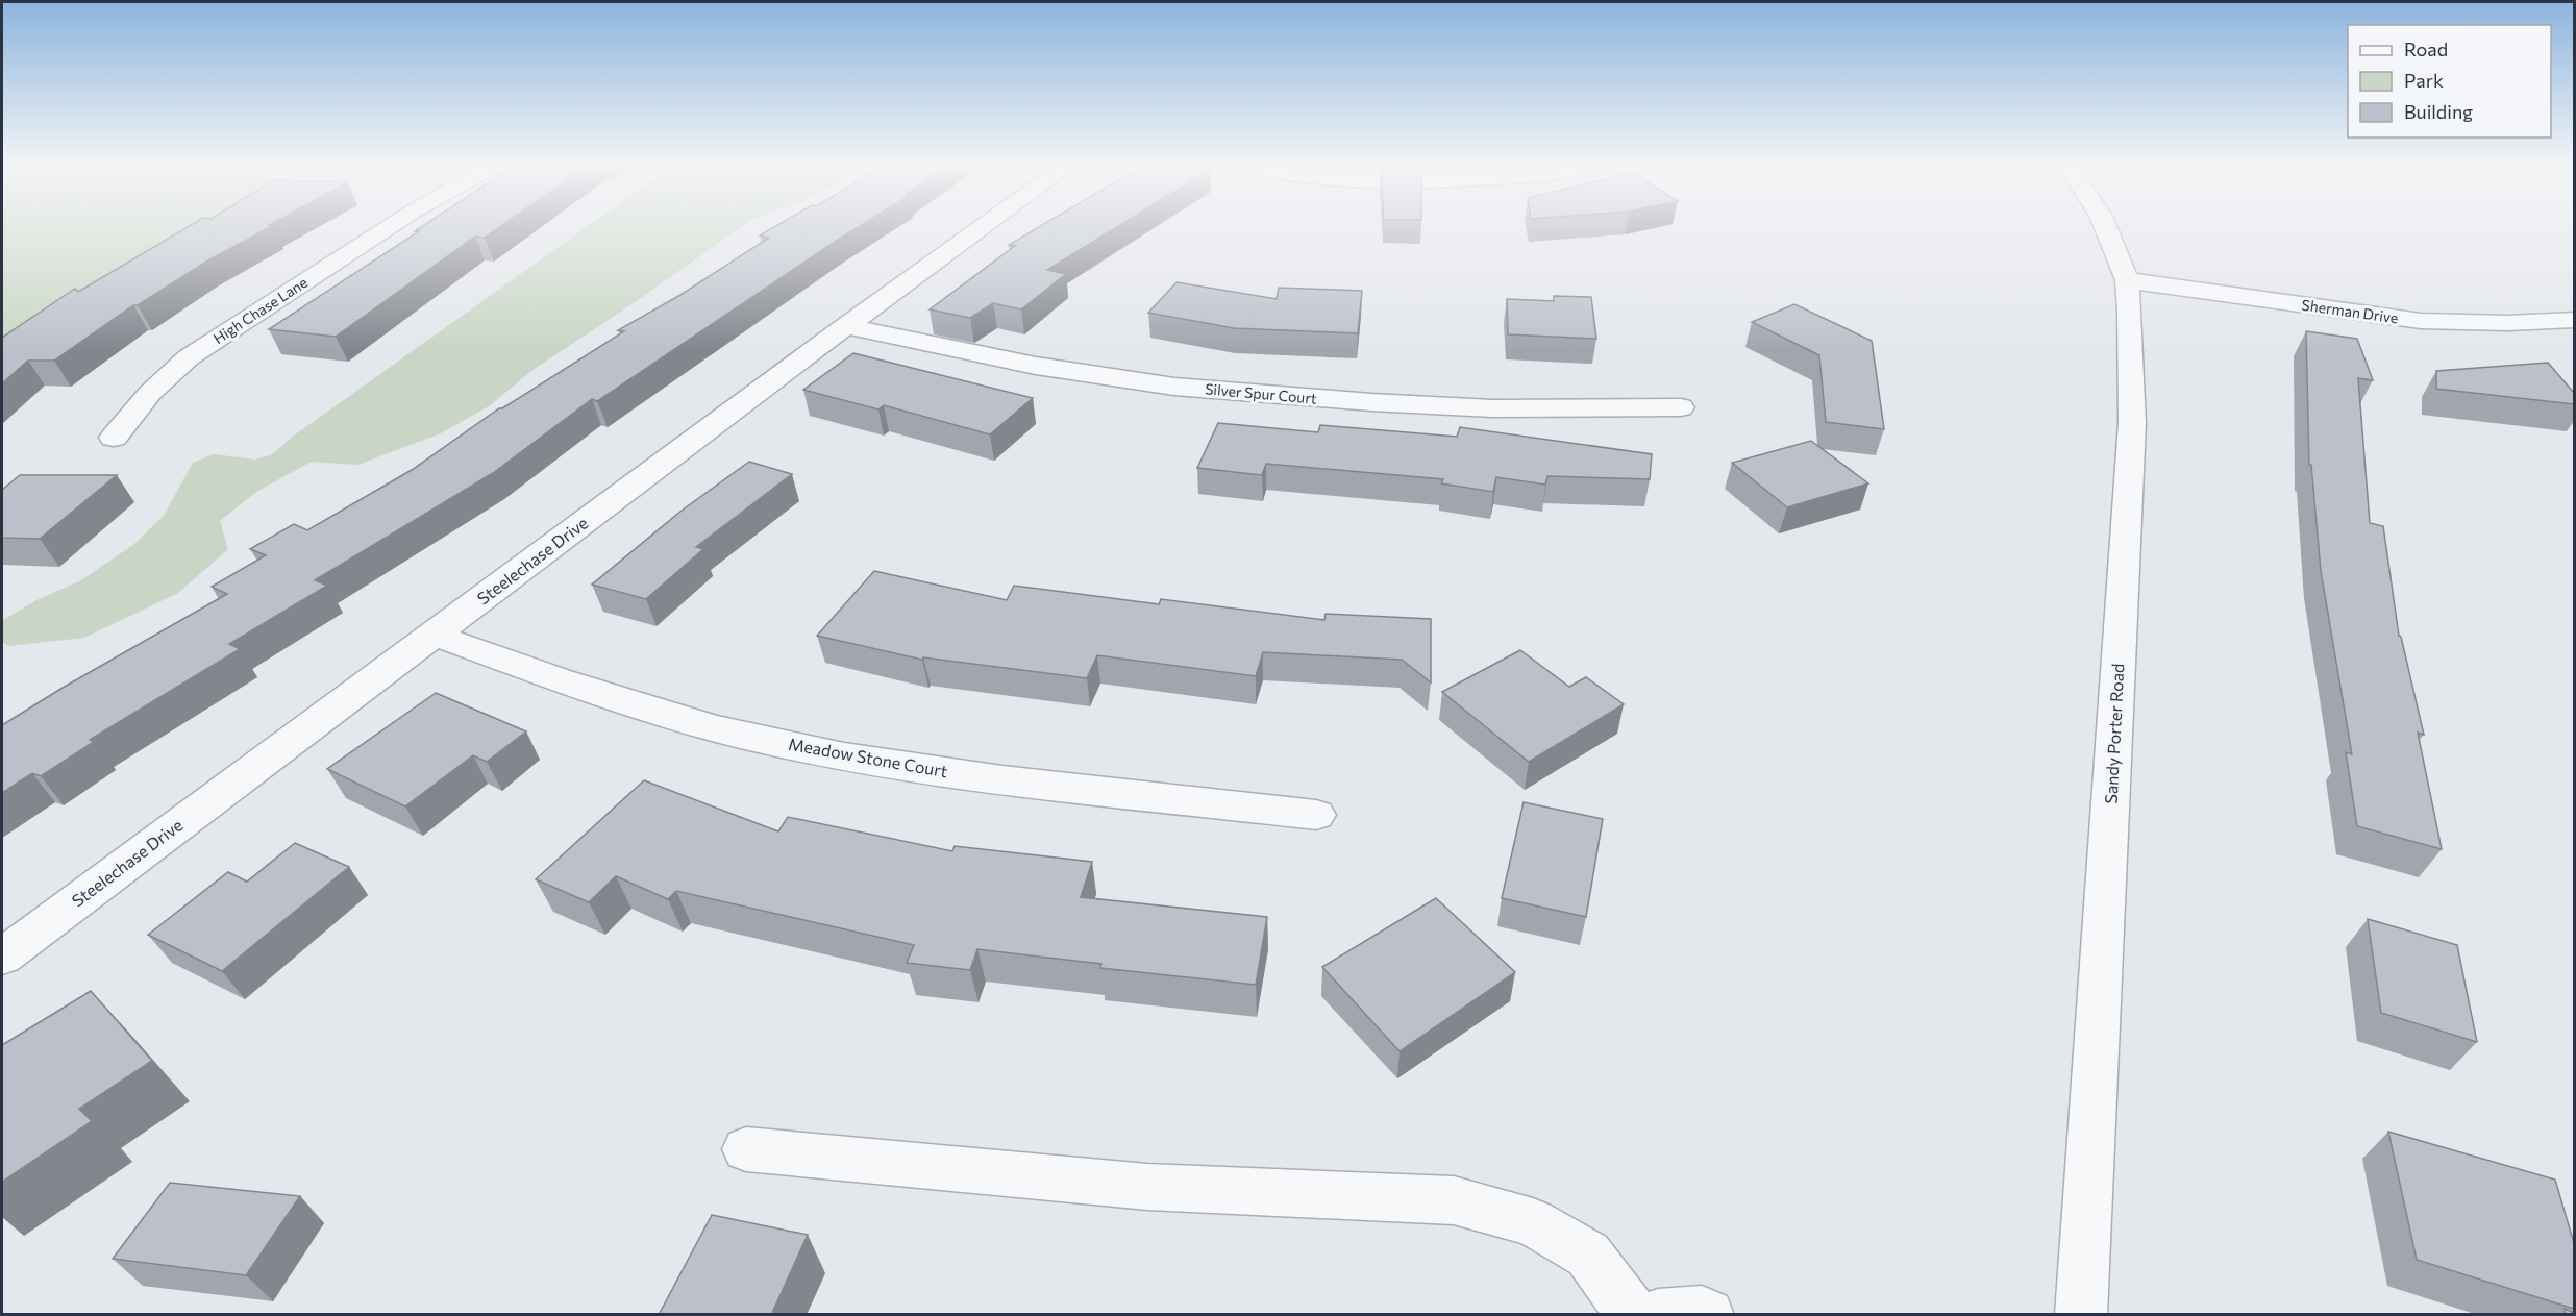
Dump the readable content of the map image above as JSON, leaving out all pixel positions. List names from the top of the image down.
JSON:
{
  "streets": {
    "street": [
      "High Chase Lane",
      "Sherman Drive",
      "Silver Spur Court",
      "Steelechase Drive",
      "Sandy Porter Road",
      "Meadow Stone Court"
    ]
  },
  "crossings": [
    ["Sherman Drive", "Sandy Porter Road"],
    ["Silver Spur Court", "Steelechase Drive"],
    ["Steelechase Drive", "Meadow Stone Court"]
  ],
  "legend": ["Road", "Park", "Building"]
}
